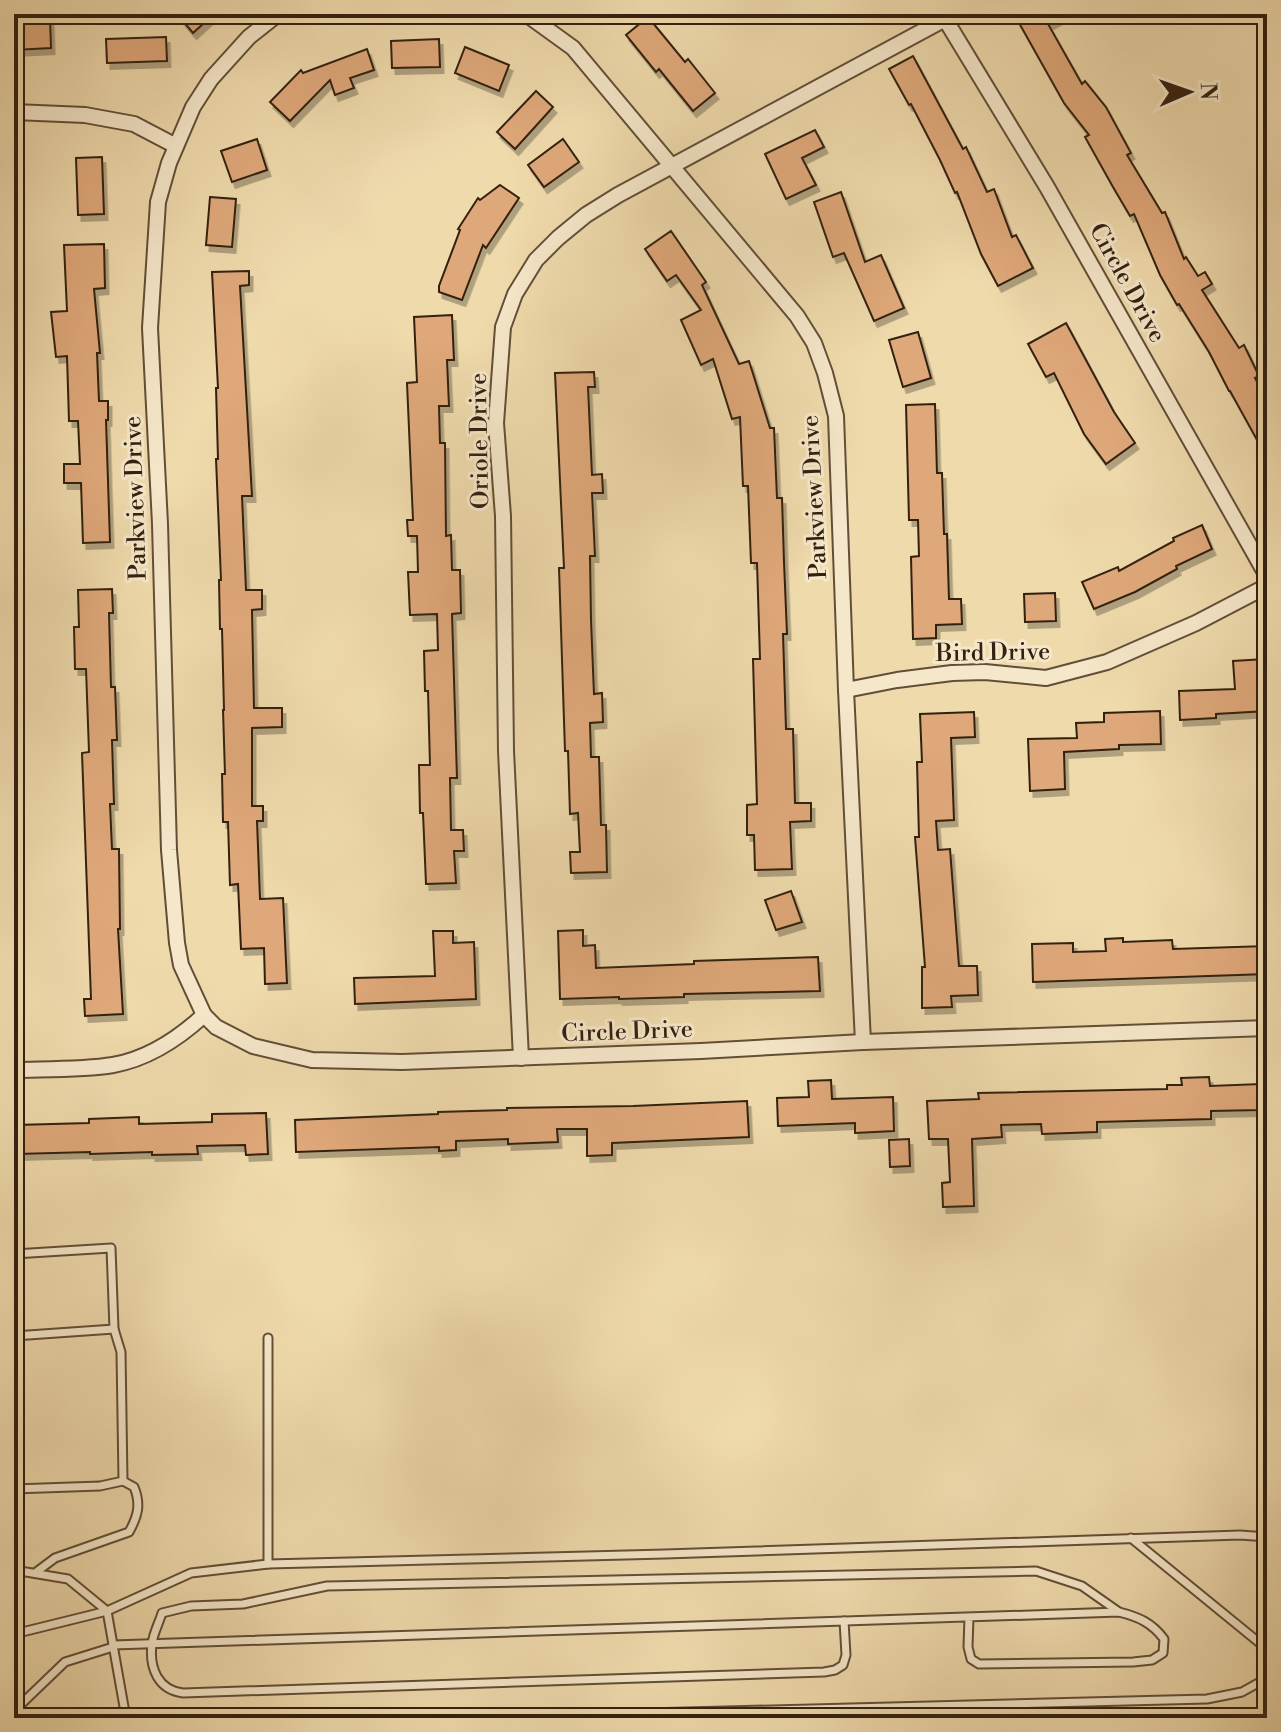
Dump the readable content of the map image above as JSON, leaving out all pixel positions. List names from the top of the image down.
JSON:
{
  "streets": {
    "street": [
      "Circle Drive",
      "Oriole Drive",
      "Parkview Drive",
      "Bird Drive"
    ]
  },
  "crossings": [
    ["Circle Drive", "Oriole Drive"],
    ["Circle Drive", "Parkview Drive"],
    ["Oriole Drive", "Parkview Drive"],
    ["Parkview Drive", "Bird Drive"]
  ],
  "north": "right"
}
